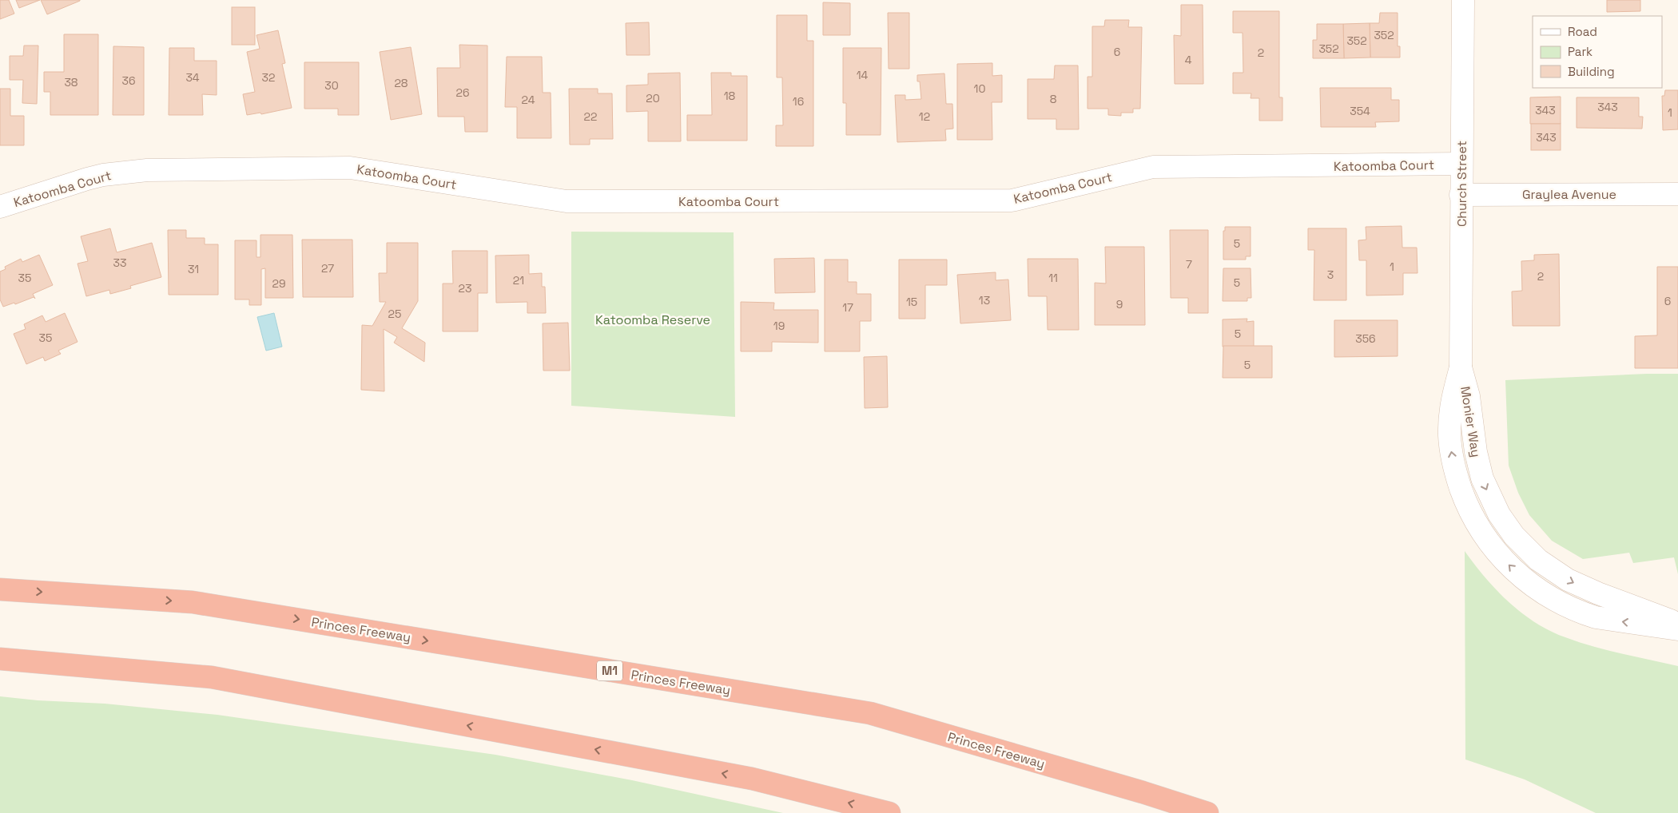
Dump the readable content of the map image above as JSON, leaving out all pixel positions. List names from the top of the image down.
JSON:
{
  "streets": {
    "highway": ["Princes Freeway", "M1"],
    "street": [
      "Katoomba Court",
      "Church Street",
      "Graylea Avenue",
      "Monier Way"
    ]
  },
  "crossings": [
    ["Katoomba Court", "Church Street"],
    ["Church Street", "Graylea Avenue"],
    ["Church Street", "Monier Way"]
  ],
  "parks": ["Katoomba Reserve"],
  "house_numbers": [
    "352",
    "352",
    "352",
    "6",
    "2",
    "4",
    "14",
    "34",
    "32",
    "36",
    "38",
    "28",
    "30",
    "10",
    "26",
    "18",
    "20",
    "8",
    "24",
    "16",
    "343",
    "343",
    "354",
    "1",
    "22",
    "12",
    "343",
    "5",
    "33",
    "7",
    "1",
    "27",
    "31",
    "3",
    "2",
    "35",
    "11",
    "21",
    "5",
    "29",
    "23",
    "13",
    "6",
    "15",
    "9",
    "17",
    "25",
    "19",
    "5",
    "35",
    "356",
    "5"
  ],
  "legend": ["Road", "Park", "Building"]
}
